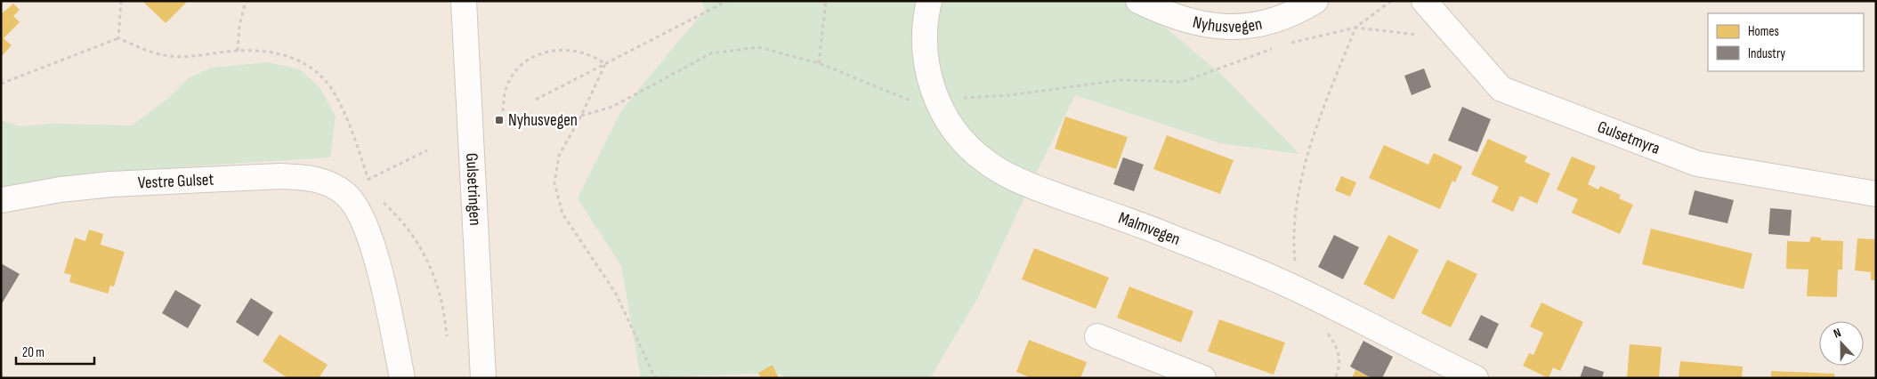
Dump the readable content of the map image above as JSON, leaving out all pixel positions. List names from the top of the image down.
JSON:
{
  "streets": {
    "street": [
      "Nyhusvegen",
      "Gulsetmyra",
      "Vestre Gulset",
      "Gulsetringen",
      "Malmvegen"
    ]
  },
  "places": {
    "transit": ["Nyhusvegen"]
  },
  "legend": ["Homes", "Industry"],
  "scale_bar": "20 m",
  "north": "top"
}
